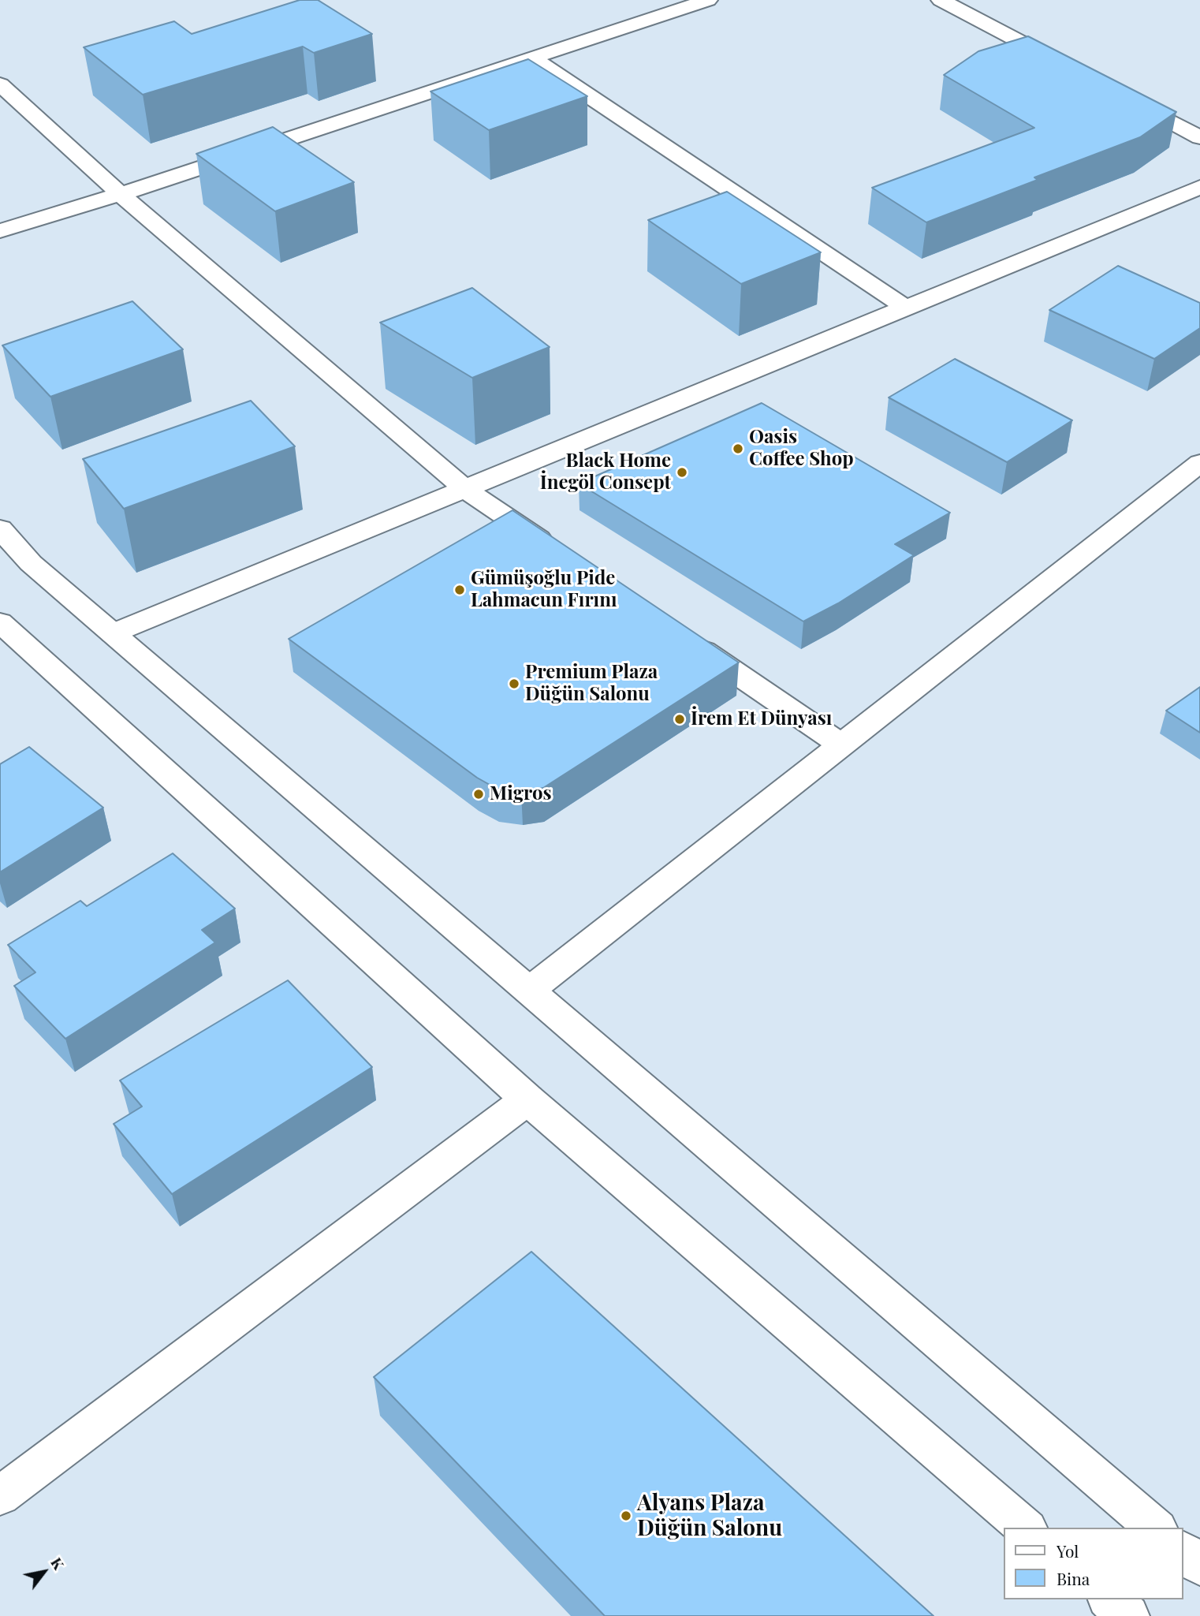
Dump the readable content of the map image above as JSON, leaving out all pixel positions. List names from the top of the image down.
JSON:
{
  "places": [
    "Oasis Coffee Shop",
    "Black Home İnegöl Consept",
    "Gümüşoğlu Pide Lahmacun Fırını",
    "Premium Plaza Düğün Salonu",
    "İrem Et Dünyası",
    "Migros",
    "Alyans Plaza Düğün Salonu"
  ],
  "legend": ["Yol", "Bina"],
  "north": "top right"
}
